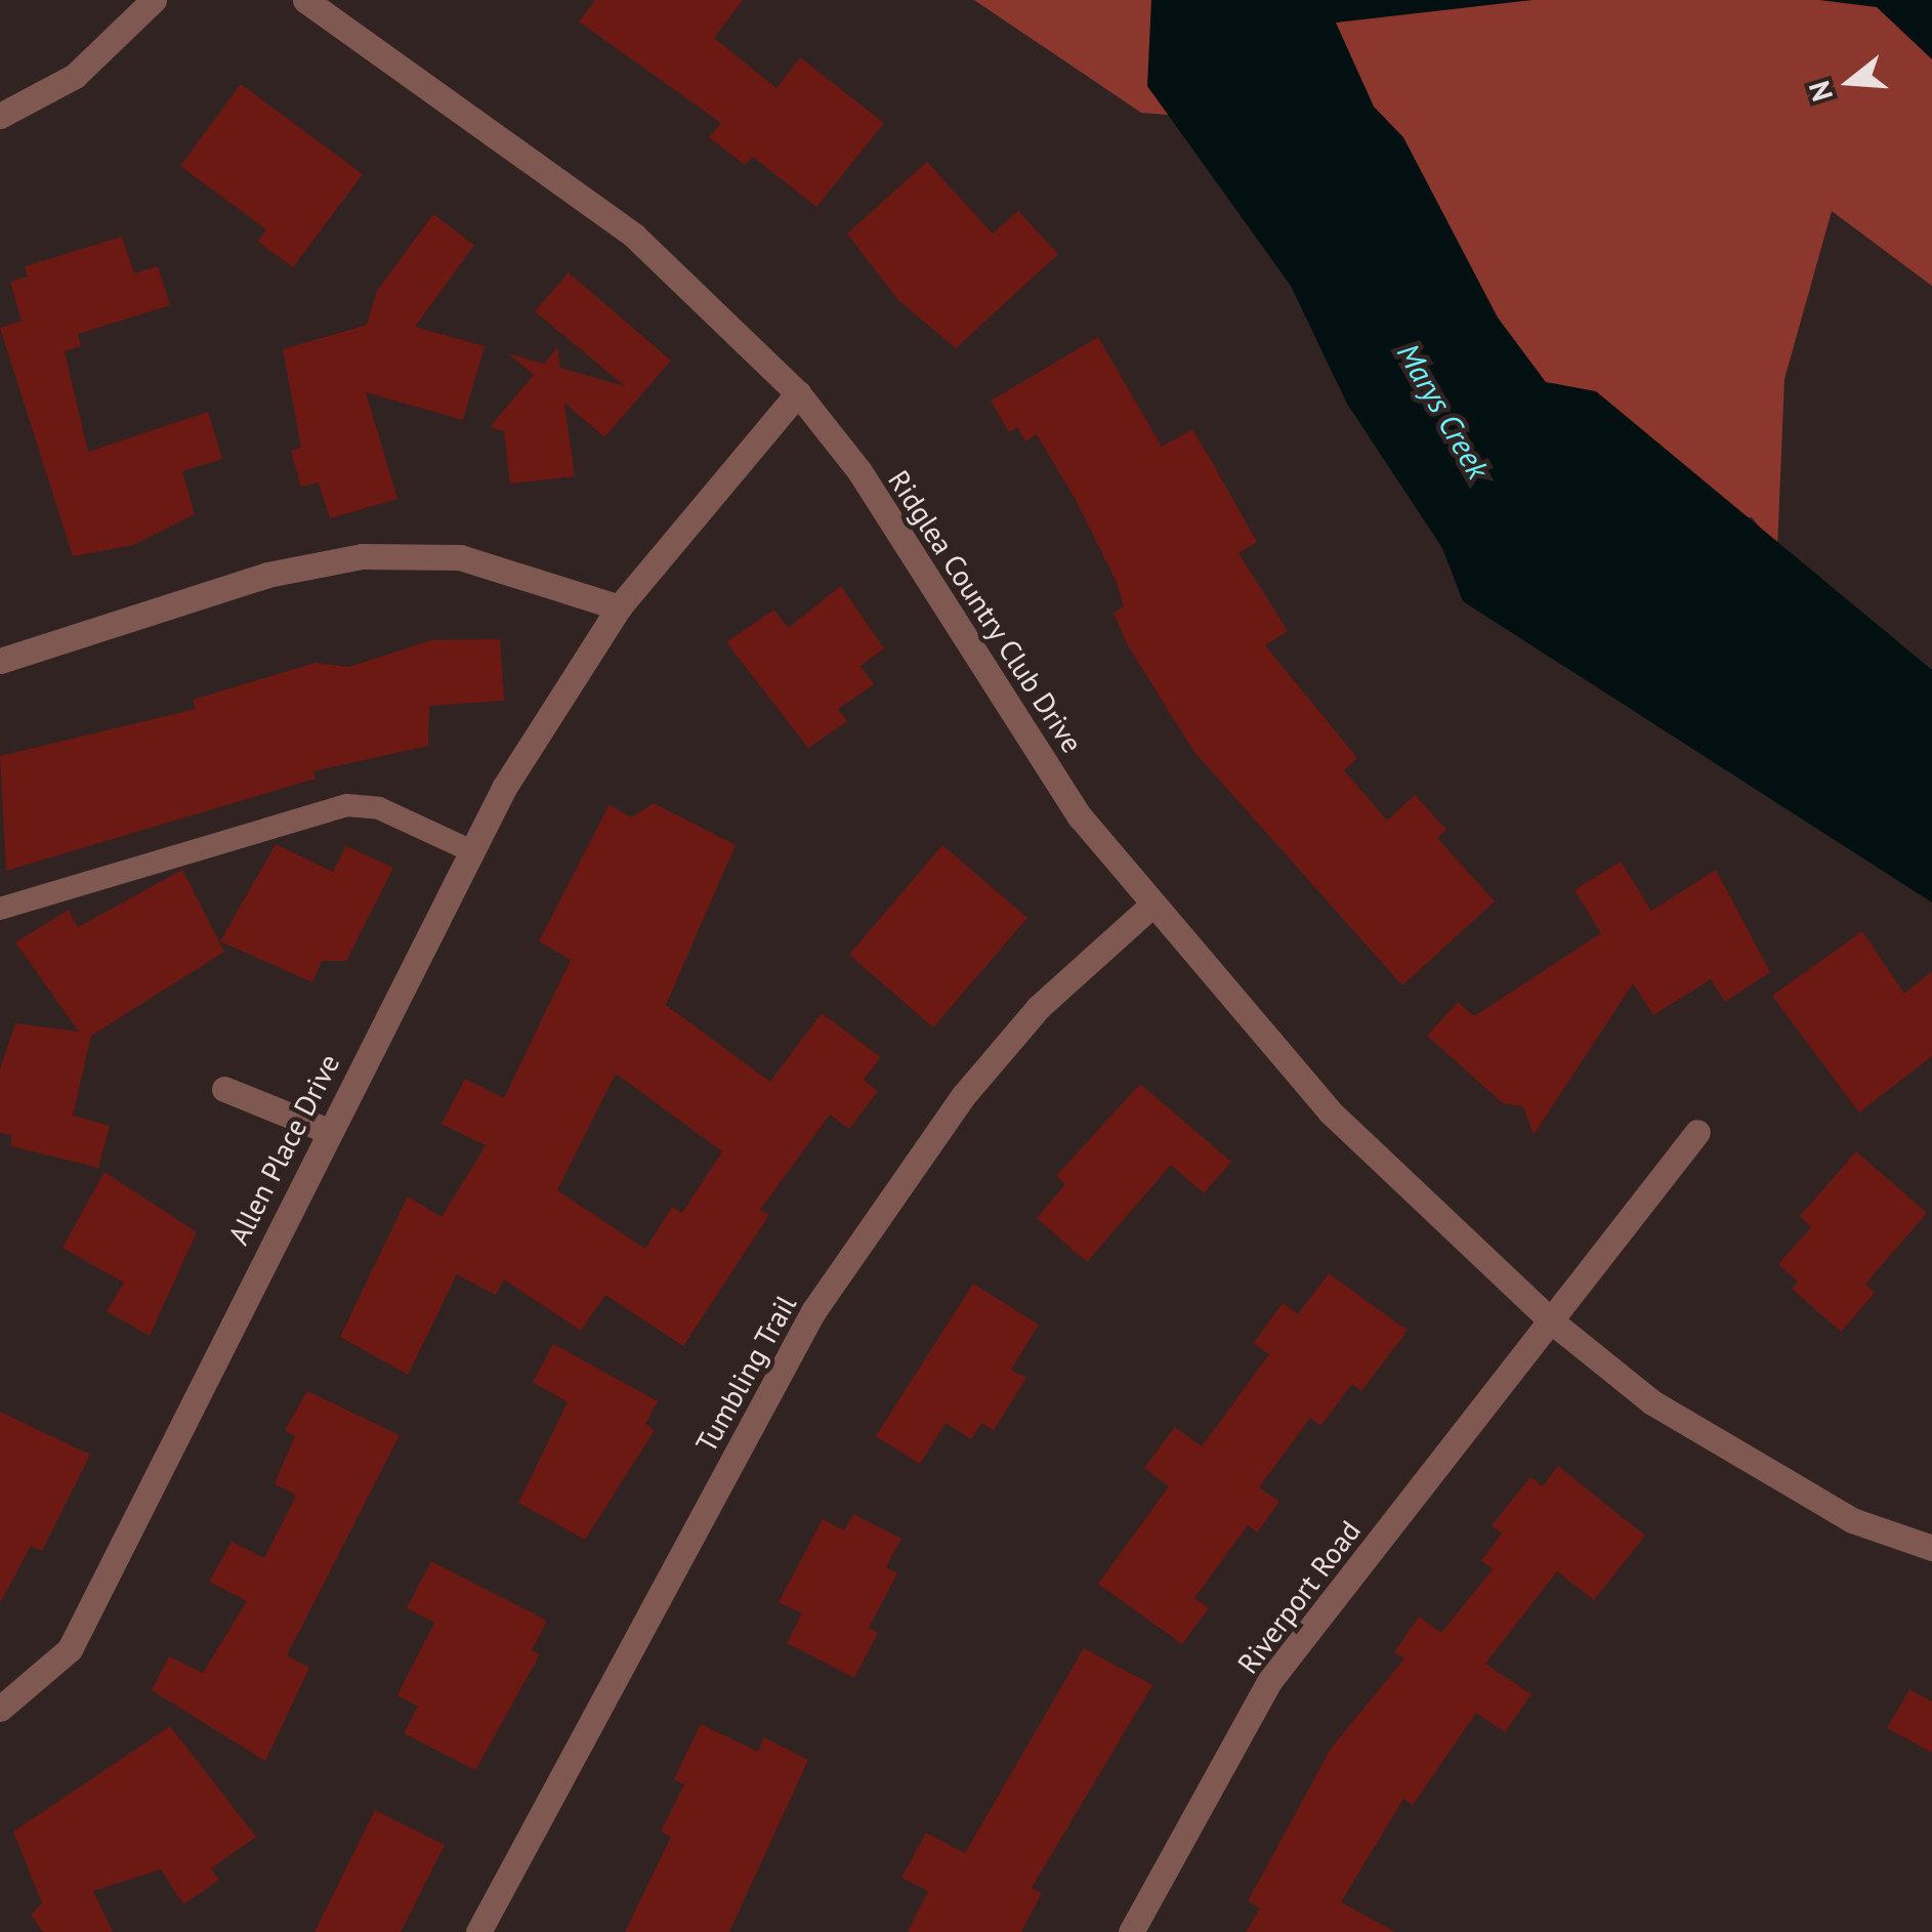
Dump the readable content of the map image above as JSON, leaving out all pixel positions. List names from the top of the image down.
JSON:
{
  "streets": {
    "street": [
      "Ridglea Country Club Drive",
      "Allen Place Drive",
      "Tumbling Trail",
      "Riverport Road"
    ]
  },
  "crossings": [
    ["Ridglea Country Club Drive", "Allen Place Drive"],
    ["Ridglea Country Club Drive", "Tumbling Trail"],
    ["Ridglea Country Club Drive", "Riverport Road"]
  ],
  "water": ["Marys Creek"],
  "north": "left"
}
